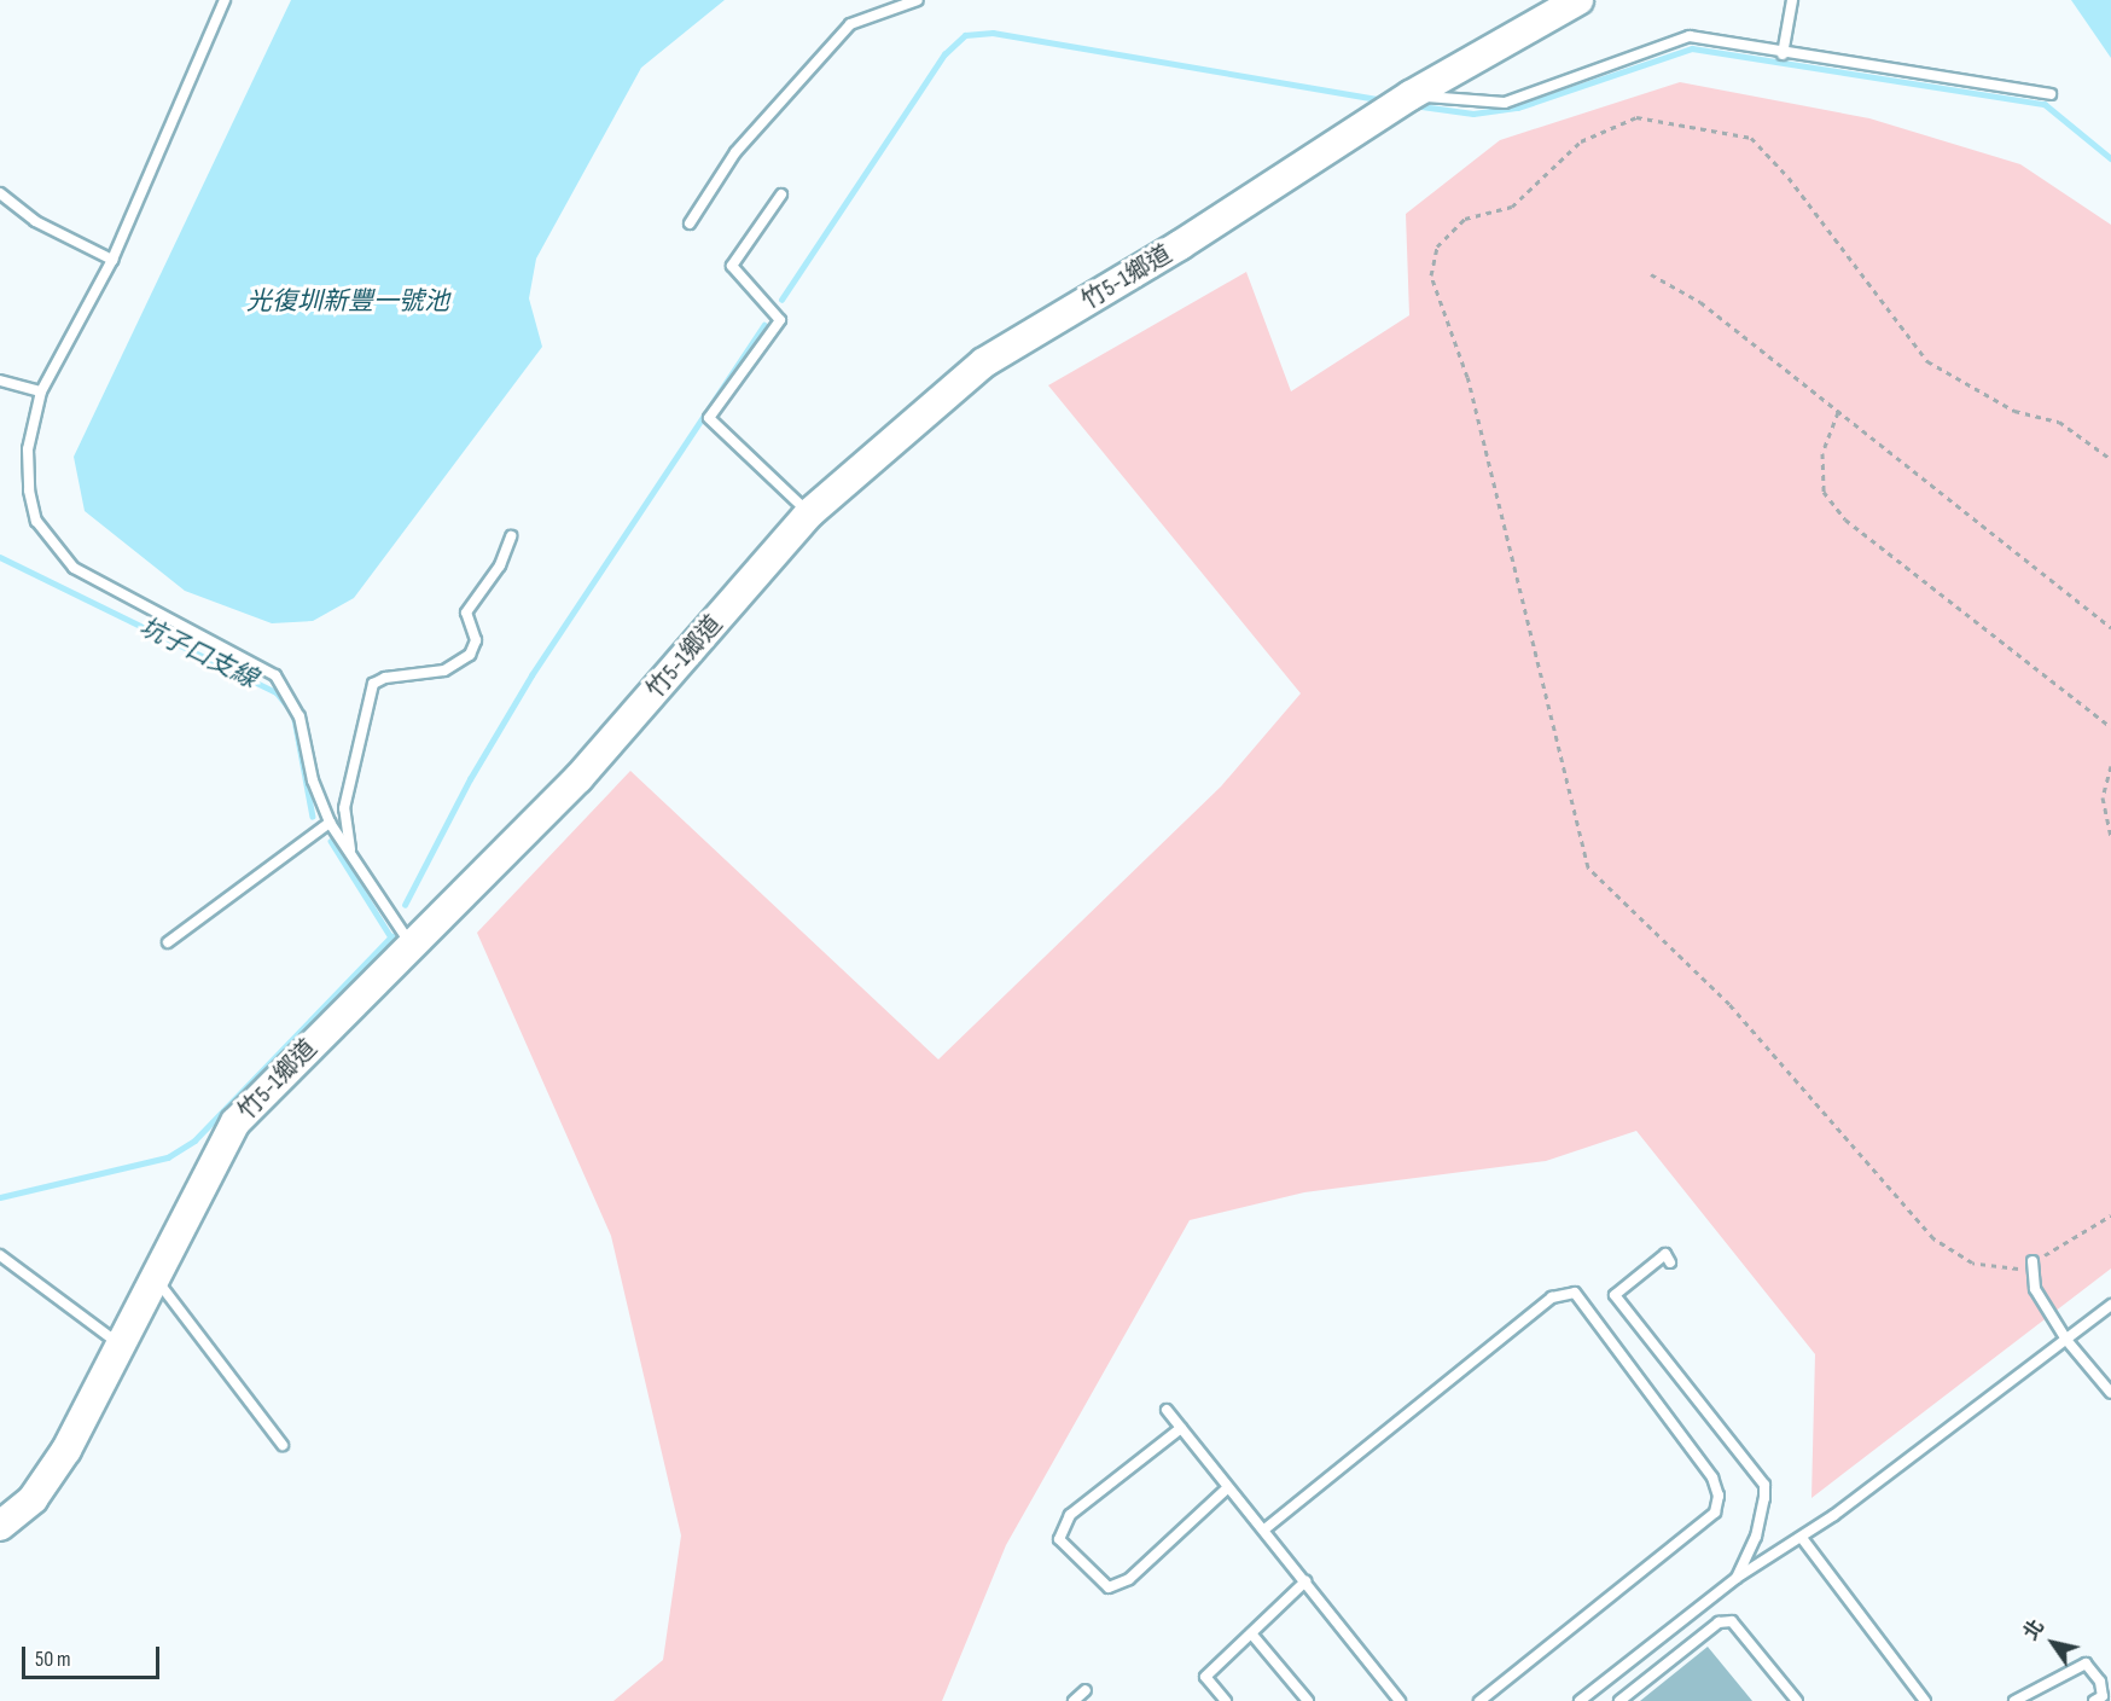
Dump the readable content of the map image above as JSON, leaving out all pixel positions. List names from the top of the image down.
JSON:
{
  "streets": {
    "street": ["竹5-1鄉道"]
  },
  "water": ["光復圳新豐一號池", "坑子口支線"],
  "scale_bar": "50 m",
  "north": "top left"
}
